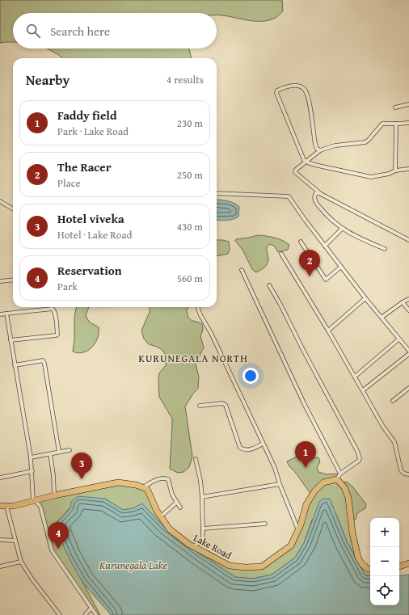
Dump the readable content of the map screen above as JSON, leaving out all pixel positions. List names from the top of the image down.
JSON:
{
  "streets": {
    "main road": ["Lake Road"]
  },
  "districts": ["KURUNEGALA NORTH"],
  "water": ["Kurunegala Lake"],
  "page": {
    "search": "Search here",
    "heading": ["Nearby", "4 results"],
    "list": [
      {
        "mark": "1",
        "name": "Faddy field",
        "note": "Park · Lake Road",
        "value": "230 m"
      },
      {
        "mark": "2",
        "name": "The Racer",
        "note": "Place",
        "value": "250 m"
      },
      {
        "mark": "3",
        "name": "Hotel viveka",
        "note": "Hotel · Lake Road",
        "value": "430 m"
      },
      {
        "mark": "4",
        "name": "Reservation",
        "note": "Park",
        "value": "560 m"
      }
    ],
    "pins": [
      "2",
      "1",
      "3",
      "4"
    ],
    "map_buttons": ["+", "−"]
  }
}
